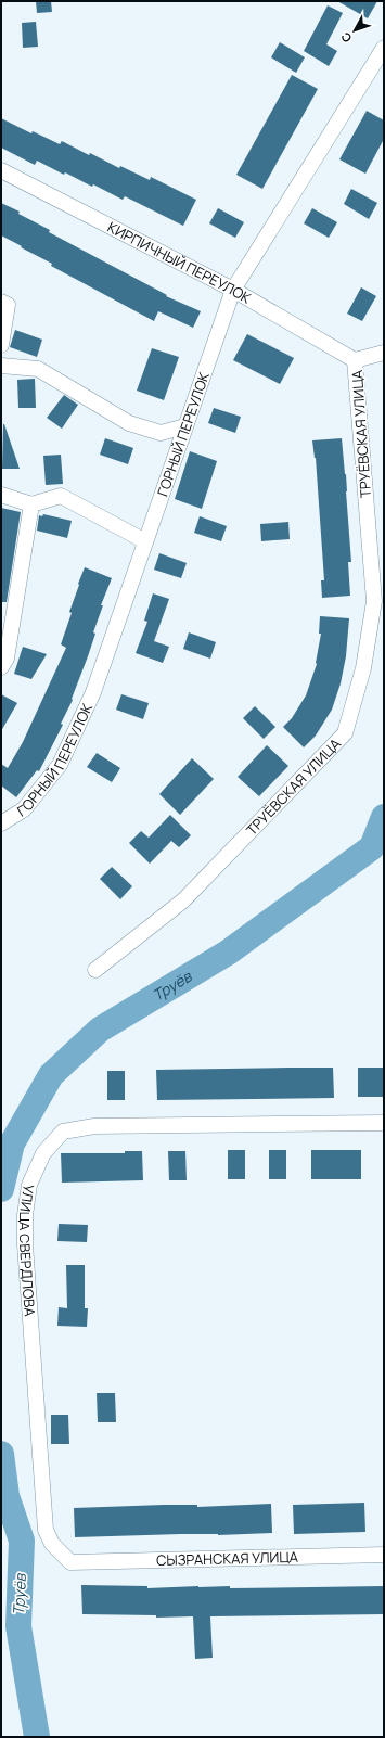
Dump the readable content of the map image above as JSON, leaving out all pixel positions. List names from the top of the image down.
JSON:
{
  "streets": {
    "street": [
      "КИРПИЧНЫЙ ПЕРЕУЛОК",
      "ГОРНЫЙ ПЕРЕУЛОК",
      "ТРУЁВСКАЯ УЛИЦА",
      "УЛИЦА СВЕРДЛОВА",
      "СЫЗРАНСКАЯ УЛИЦА"
    ]
  },
  "crossings": [
    ["КИРПИЧНЫЙ ПЕРЕУЛОК", "ГОРНЫЙ ПЕРЕУЛОК"],
    ["КИРПИЧНЫЙ ПЕРЕУЛОК", "ТРУЁВСКАЯ УЛИЦА"],
    ["УЛИЦА СВЕРДЛОВА", "СЫЗРАНСКАЯ УЛИЦА"]
  ],
  "water": ["Труёв"],
  "north": "bottom left"
}
